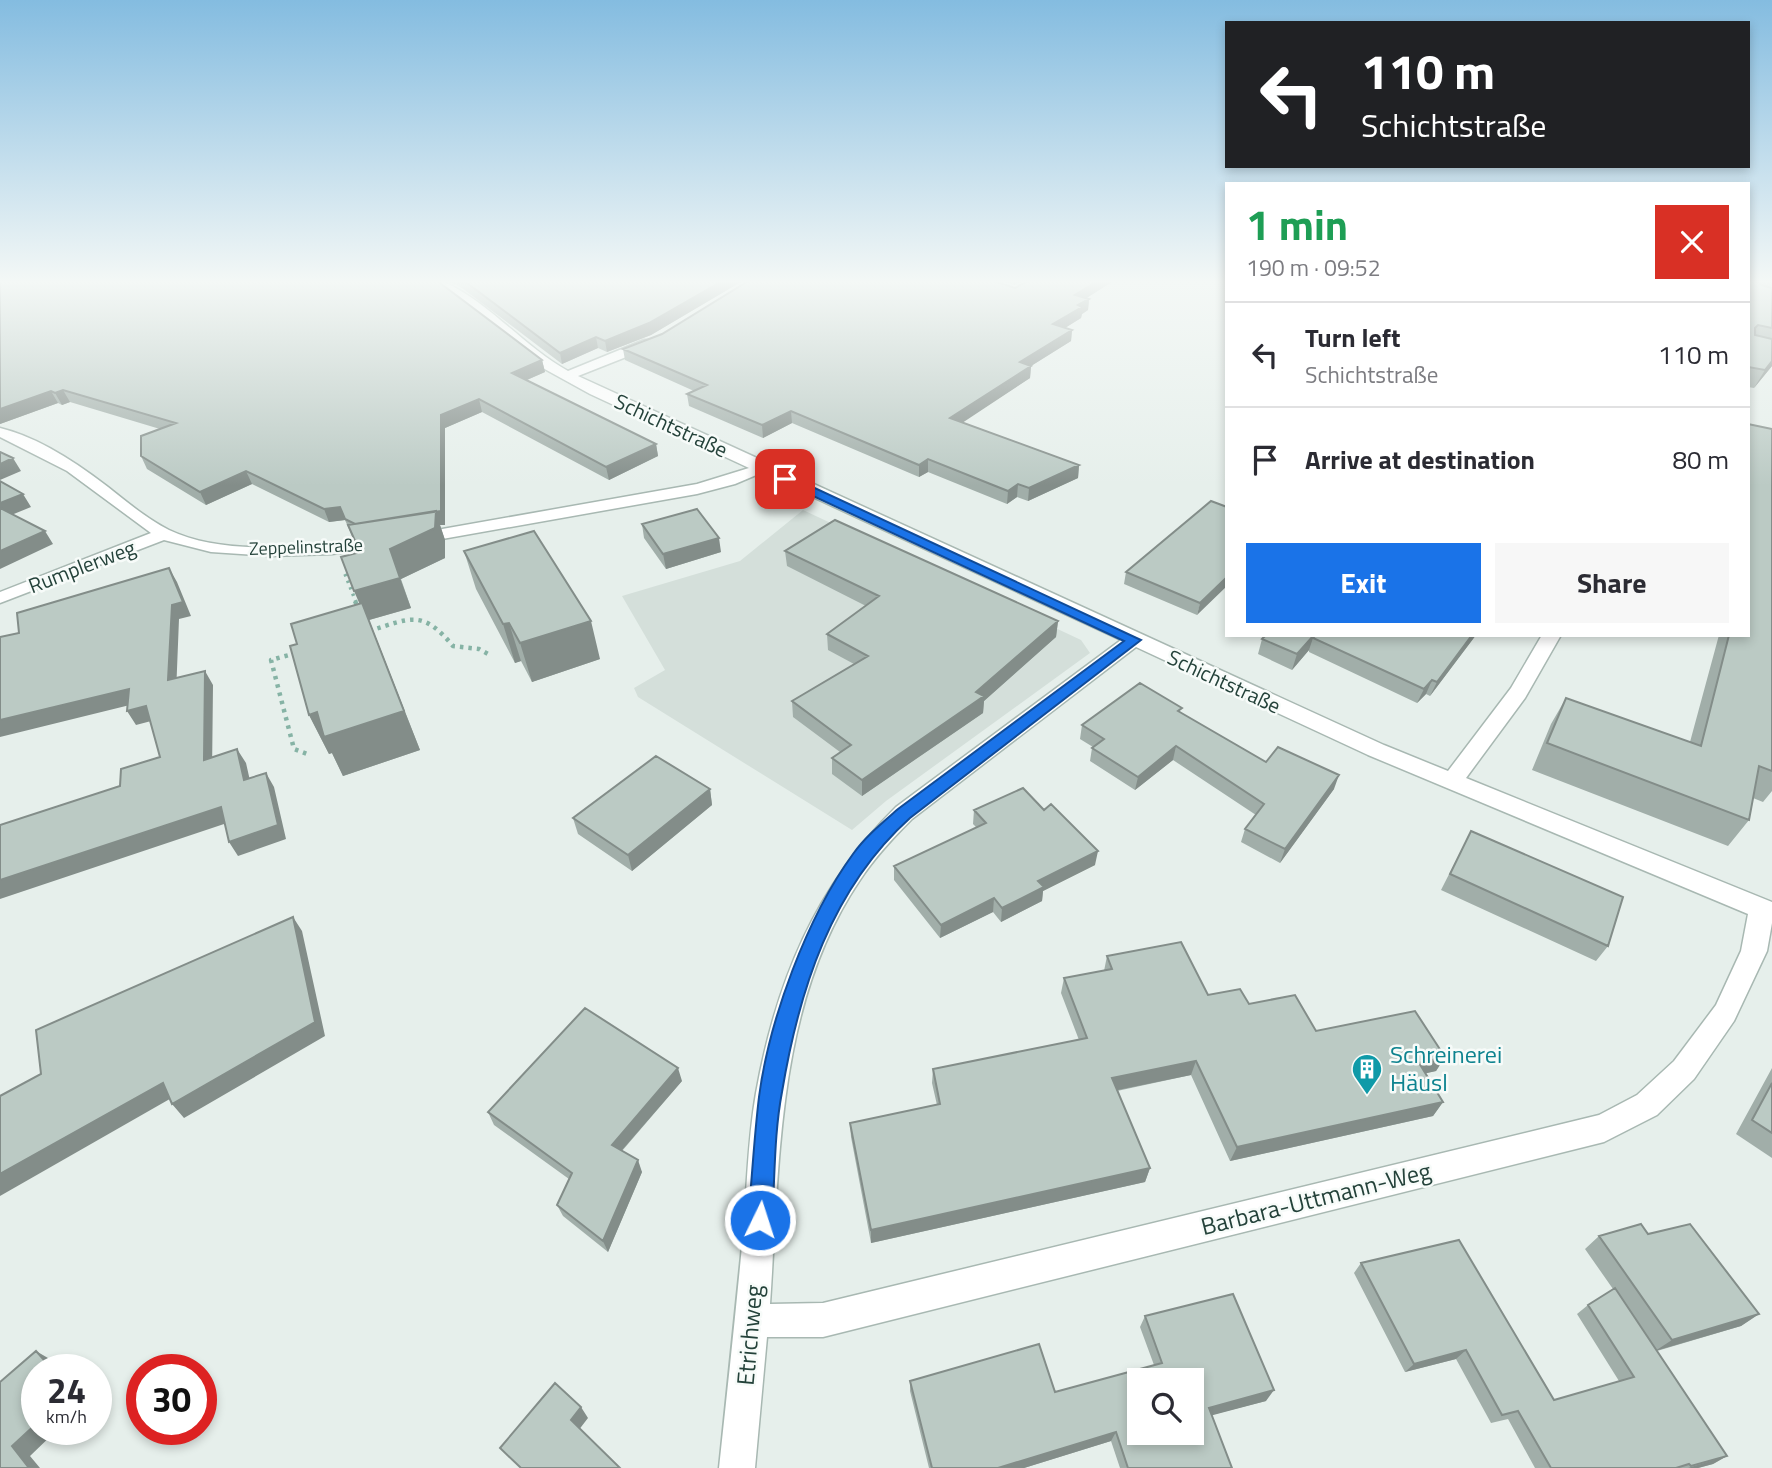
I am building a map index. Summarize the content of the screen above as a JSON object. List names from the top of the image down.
{
  "streets": {
    "street": [
      "Schichtstraße",
      "Zeppelinstraße",
      "Rumplerweg",
      "Barbara-Uttmann-Weg",
      "Etrichweg"
    ]
  },
  "crossings": [
    ["Schichtstraße", "Zeppelinstraße"],
    ["Schichtstraße", "Barbara-Uttmann-Weg"],
    ["Schichtstraße", "Etrichweg"],
    ["Zeppelinstraße", "Rumplerweg"],
    ["Barbara-Uttmann-Weg", "Etrichweg"]
  ],
  "places": {
    "building": ["Schreinerei Häusl"]
  },
  "page": {
    "turn": ["110 m", "Schichtstraße"],
    "heading": ["1 min", "190 m · 09:52"],
    "list": [
      {
        "name": "Turn left",
        "note": "Schichtstraße",
        "value": "110 m"
      },
      {
        "name": "Arrive at destination",
        "value": "80 m"
      }
    ],
    "buttons": ["Exit", "Share"],
    "speed": "24 km/h",
    "limit": "30"
  }
}
